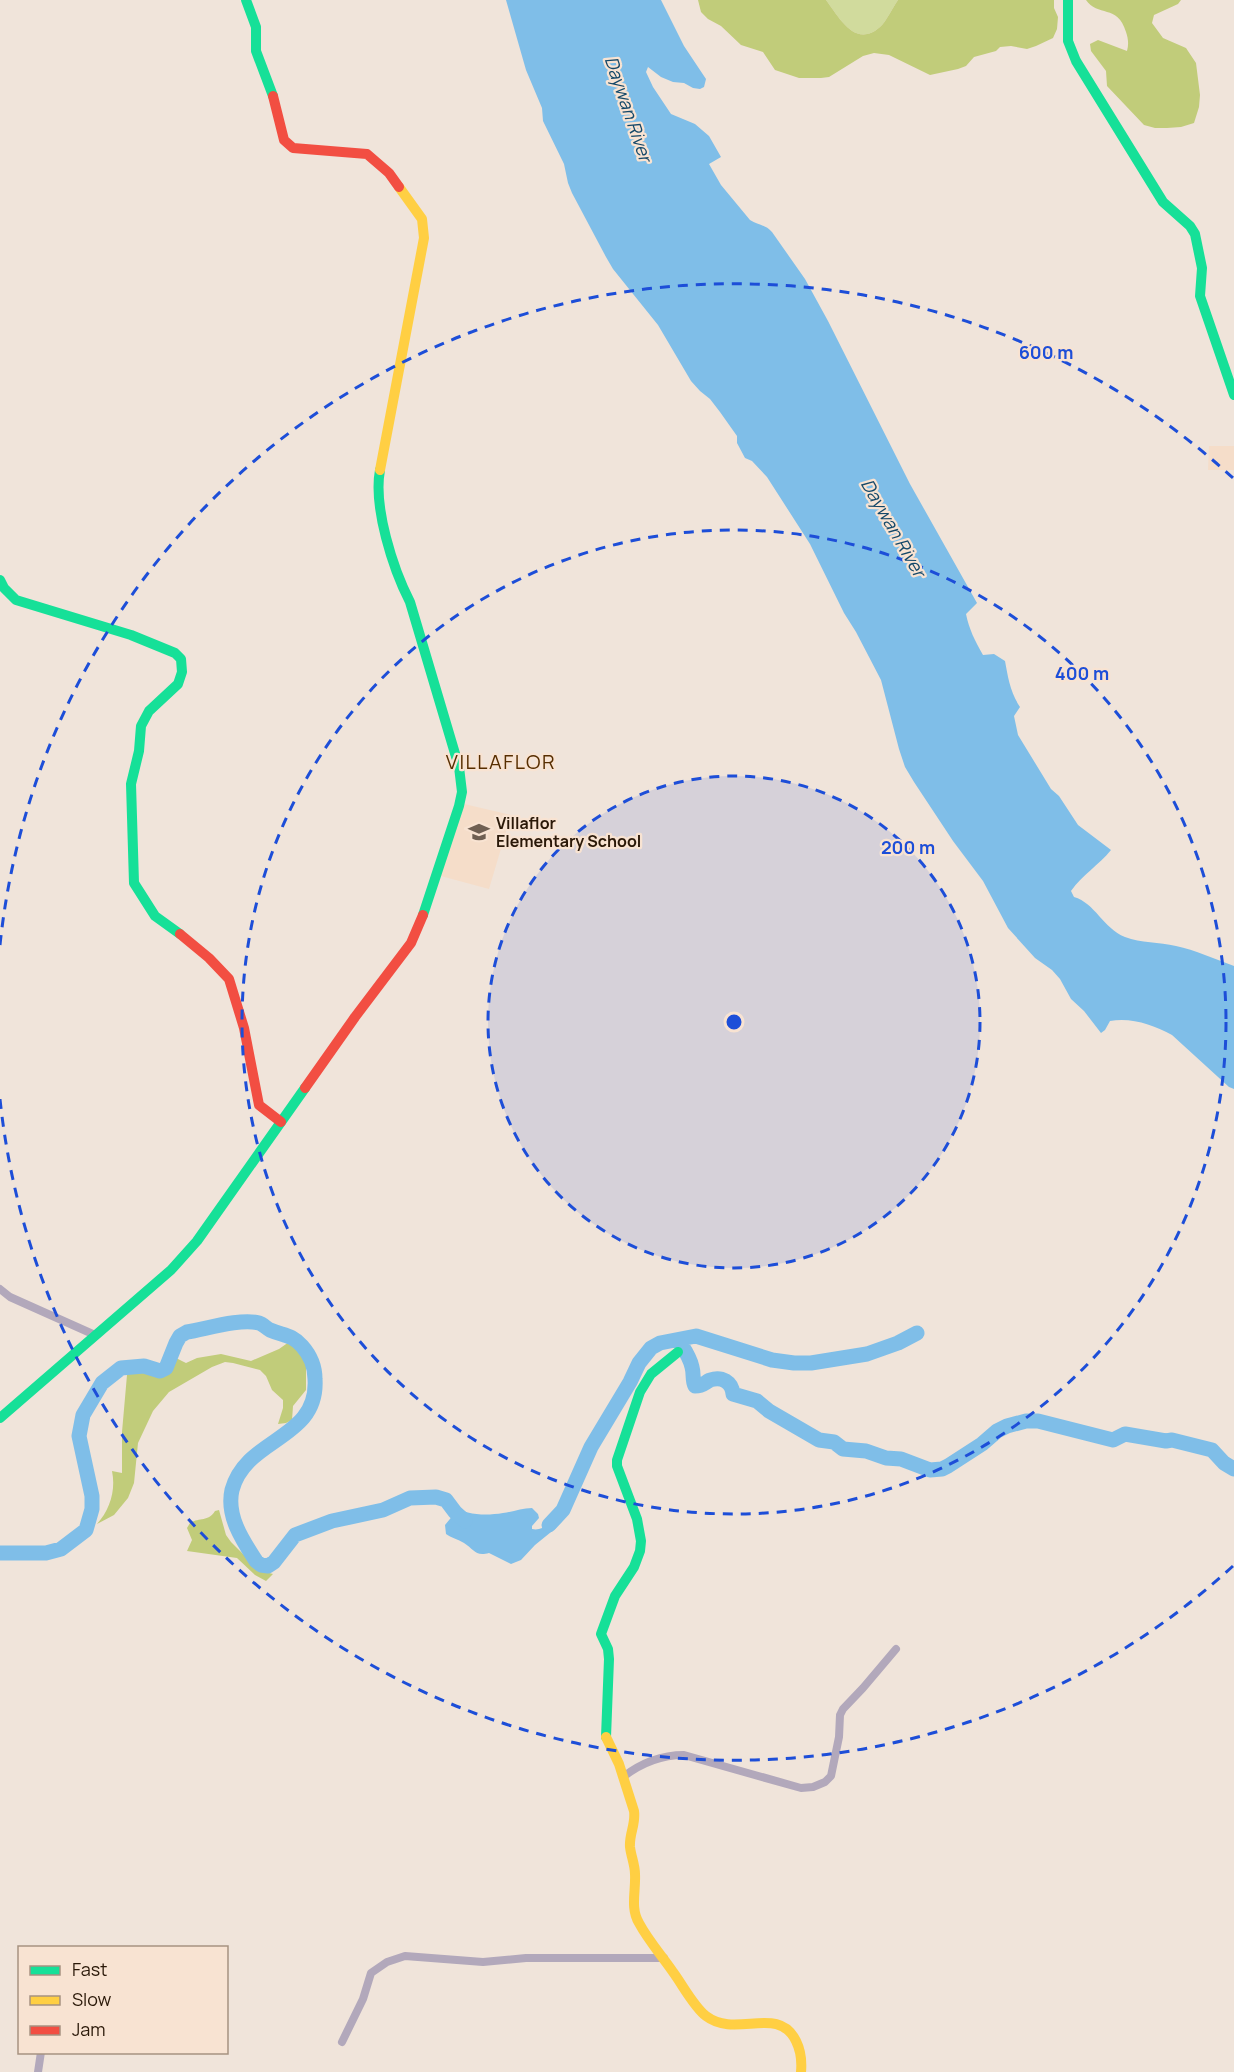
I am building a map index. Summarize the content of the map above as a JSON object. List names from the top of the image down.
{
  "districts": ["VILLAFLOR"],
  "water": ["Daywan River"],
  "places": {
    "school or university": ["Villaflor Elementary School"]
  },
  "legend": ["Fast", "Slow", "Jam"],
  "rings": ["600 m", "400 m", "200 m"]
}
